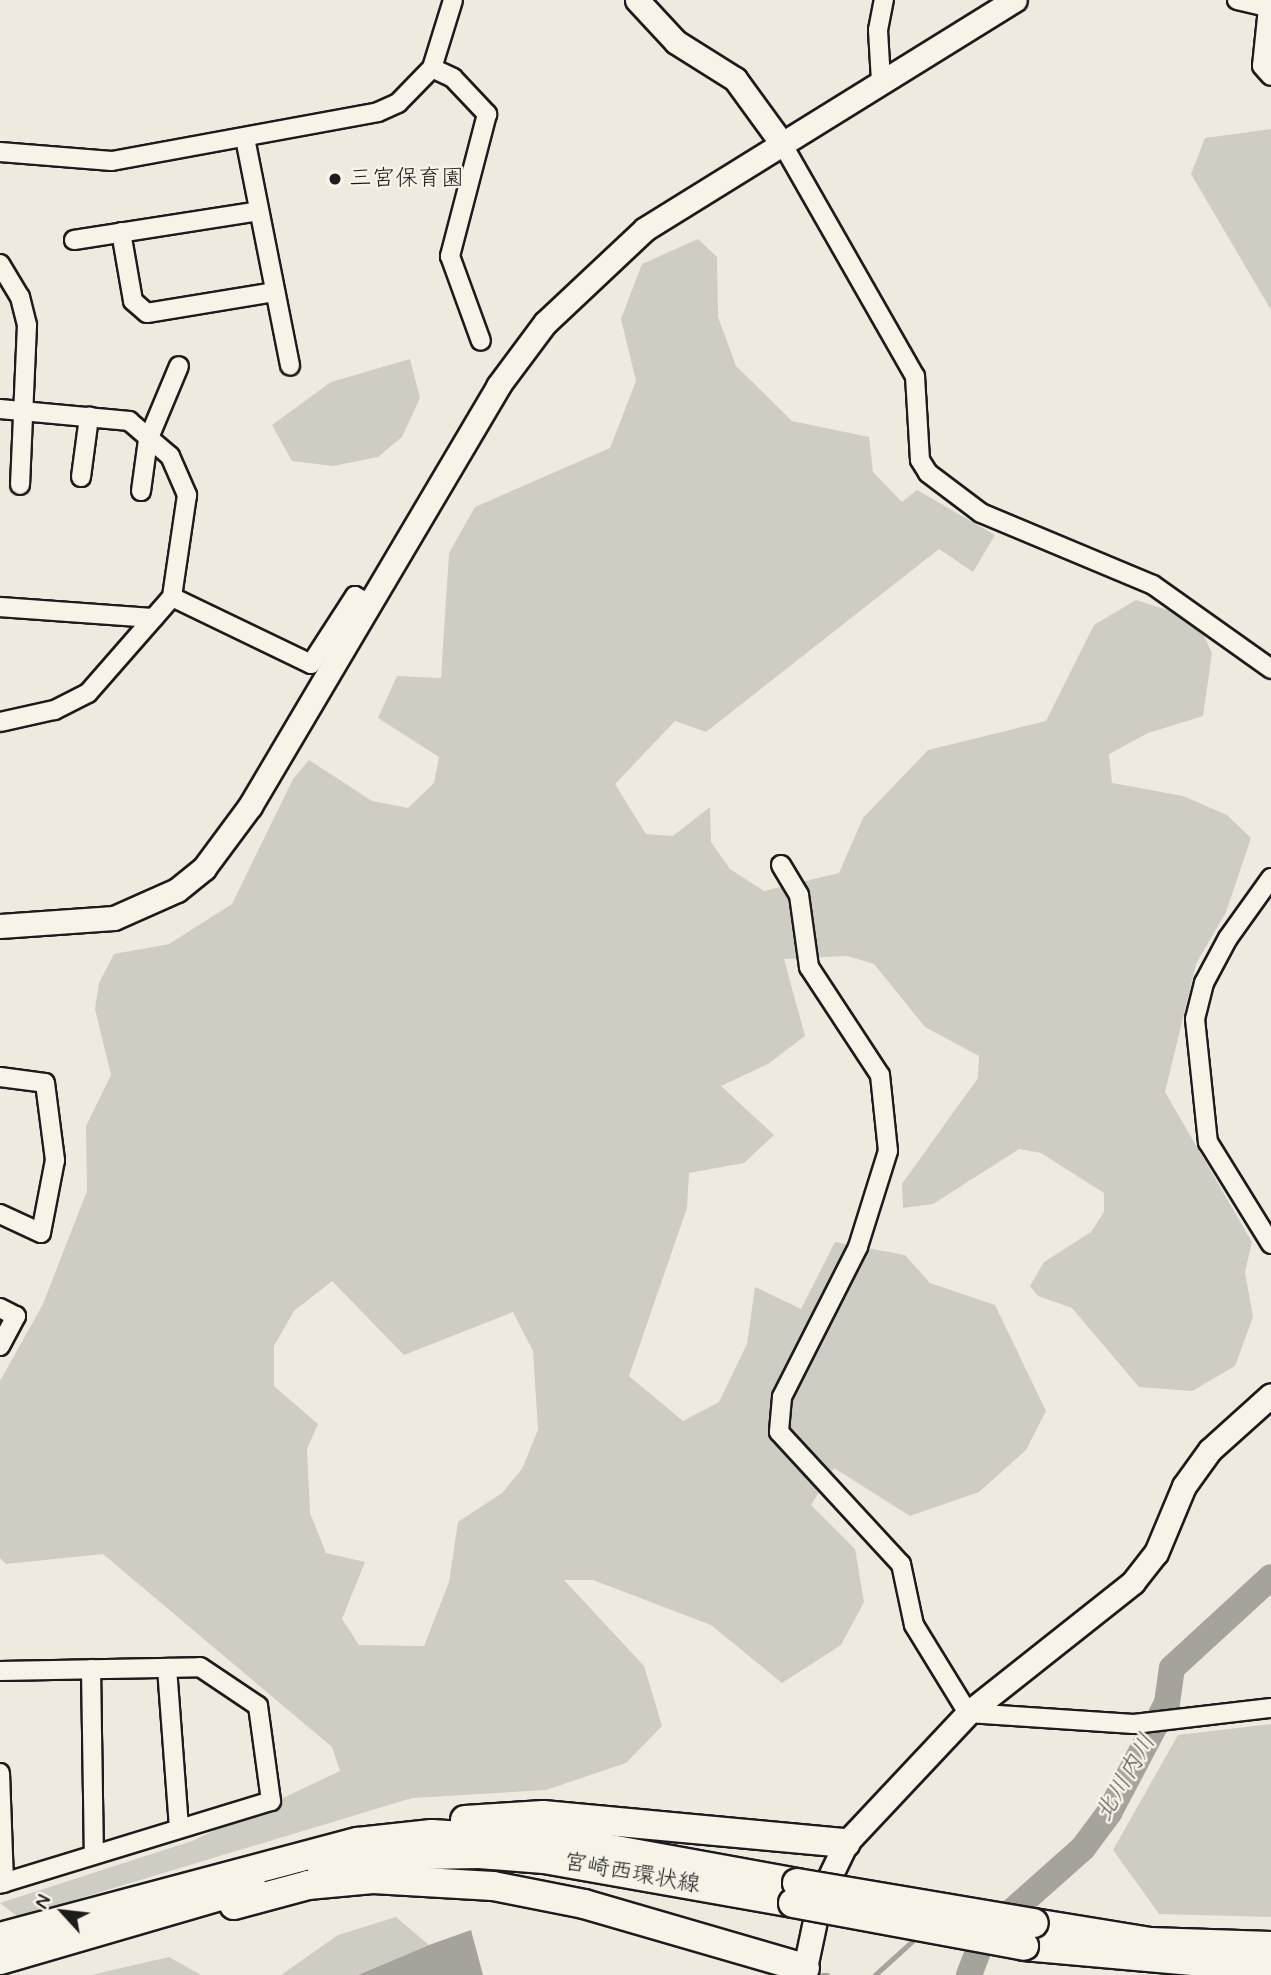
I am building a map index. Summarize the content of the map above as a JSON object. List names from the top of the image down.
{
  "streets": {
    "main road": ["宮崎西環状線"]
  },
  "water": ["北川内川"],
  "places": ["三宮保育園"],
  "north": "top left"
}
